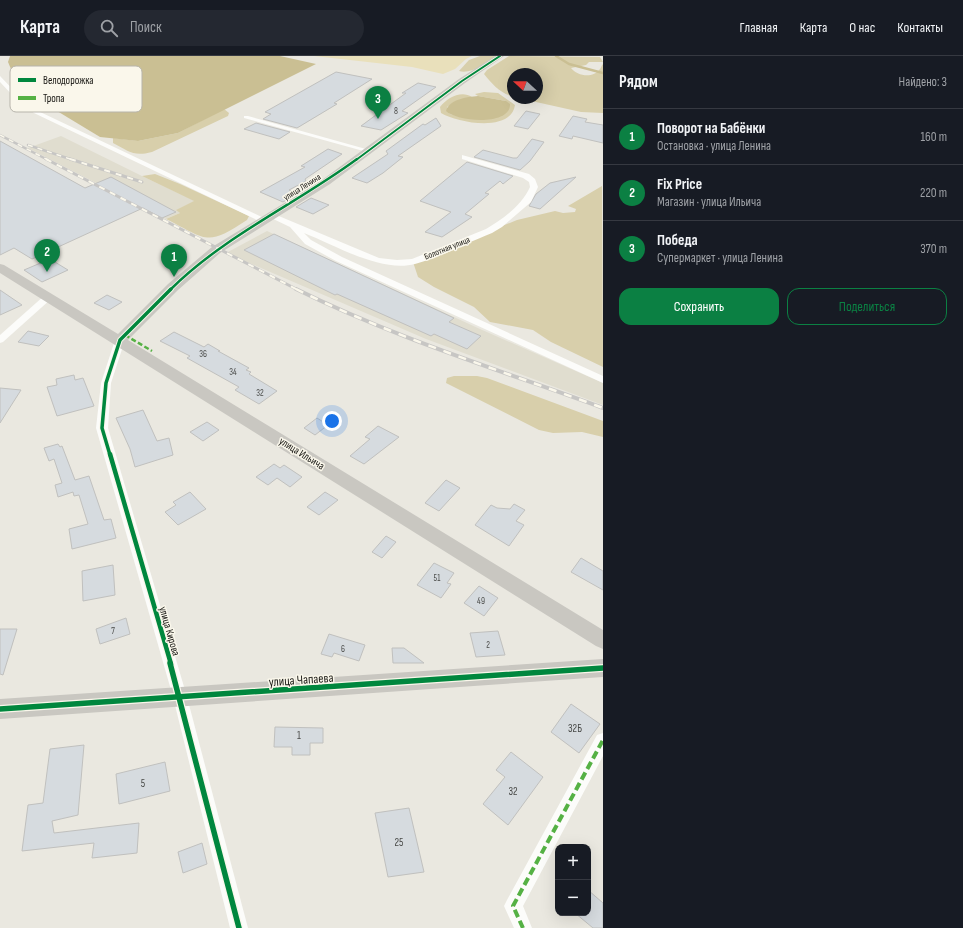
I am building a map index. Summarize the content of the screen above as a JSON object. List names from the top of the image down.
{
  "streets": {
    "street": [
      "улица Ленина",
      "Болотная улица",
      "улица Ильича",
      "улица Кирова",
      "улица Чапаева"
    ]
  },
  "crossings": [
    ["улица Ленина", "Болотная улица"],
    ["улица Ленина", "улица Ильича"],
    ["улица Ленина", "улица Кирова"],
    ["улица Ильича", "улица Кирова"],
    ["улица Кирова", "улица Чапаева"]
  ],
  "house_numbers": [
    "8",
    "36",
    "34",
    "32",
    "51",
    "49",
    "7",
    "2",
    "6",
    "32Б",
    "1",
    "5",
    "32",
    "25"
  ],
  "legend": ["Велодорожка", "Тропа"],
  "north": "left",
  "page": {
    "header": "Карта",
    "search": "Поиск",
    "nav": [
      "Главная",
      "Карта",
      "О нас",
      "Контакты"
    ],
    "heading": ["Рядом", "Найдено: 3"],
    "pins": ["3", "2", "1"],
    "list": [
      {
        "mark": "1",
        "name": "Поворот на Бабёнки",
        "note": "Остановка · улица Ленина",
        "value": "160 m"
      },
      {
        "mark": "2",
        "name": "Fix Price",
        "note": "Магазин · улица Ильича",
        "value": "220 m"
      },
      {
        "mark": "3",
        "name": "Победа",
        "note": "Супермаркет · улица Ленина",
        "value": "370 m"
      }
    ],
    "buttons": ["Сохранить", "Поделиться"],
    "map_buttons": ["+", "−"]
  }
}
